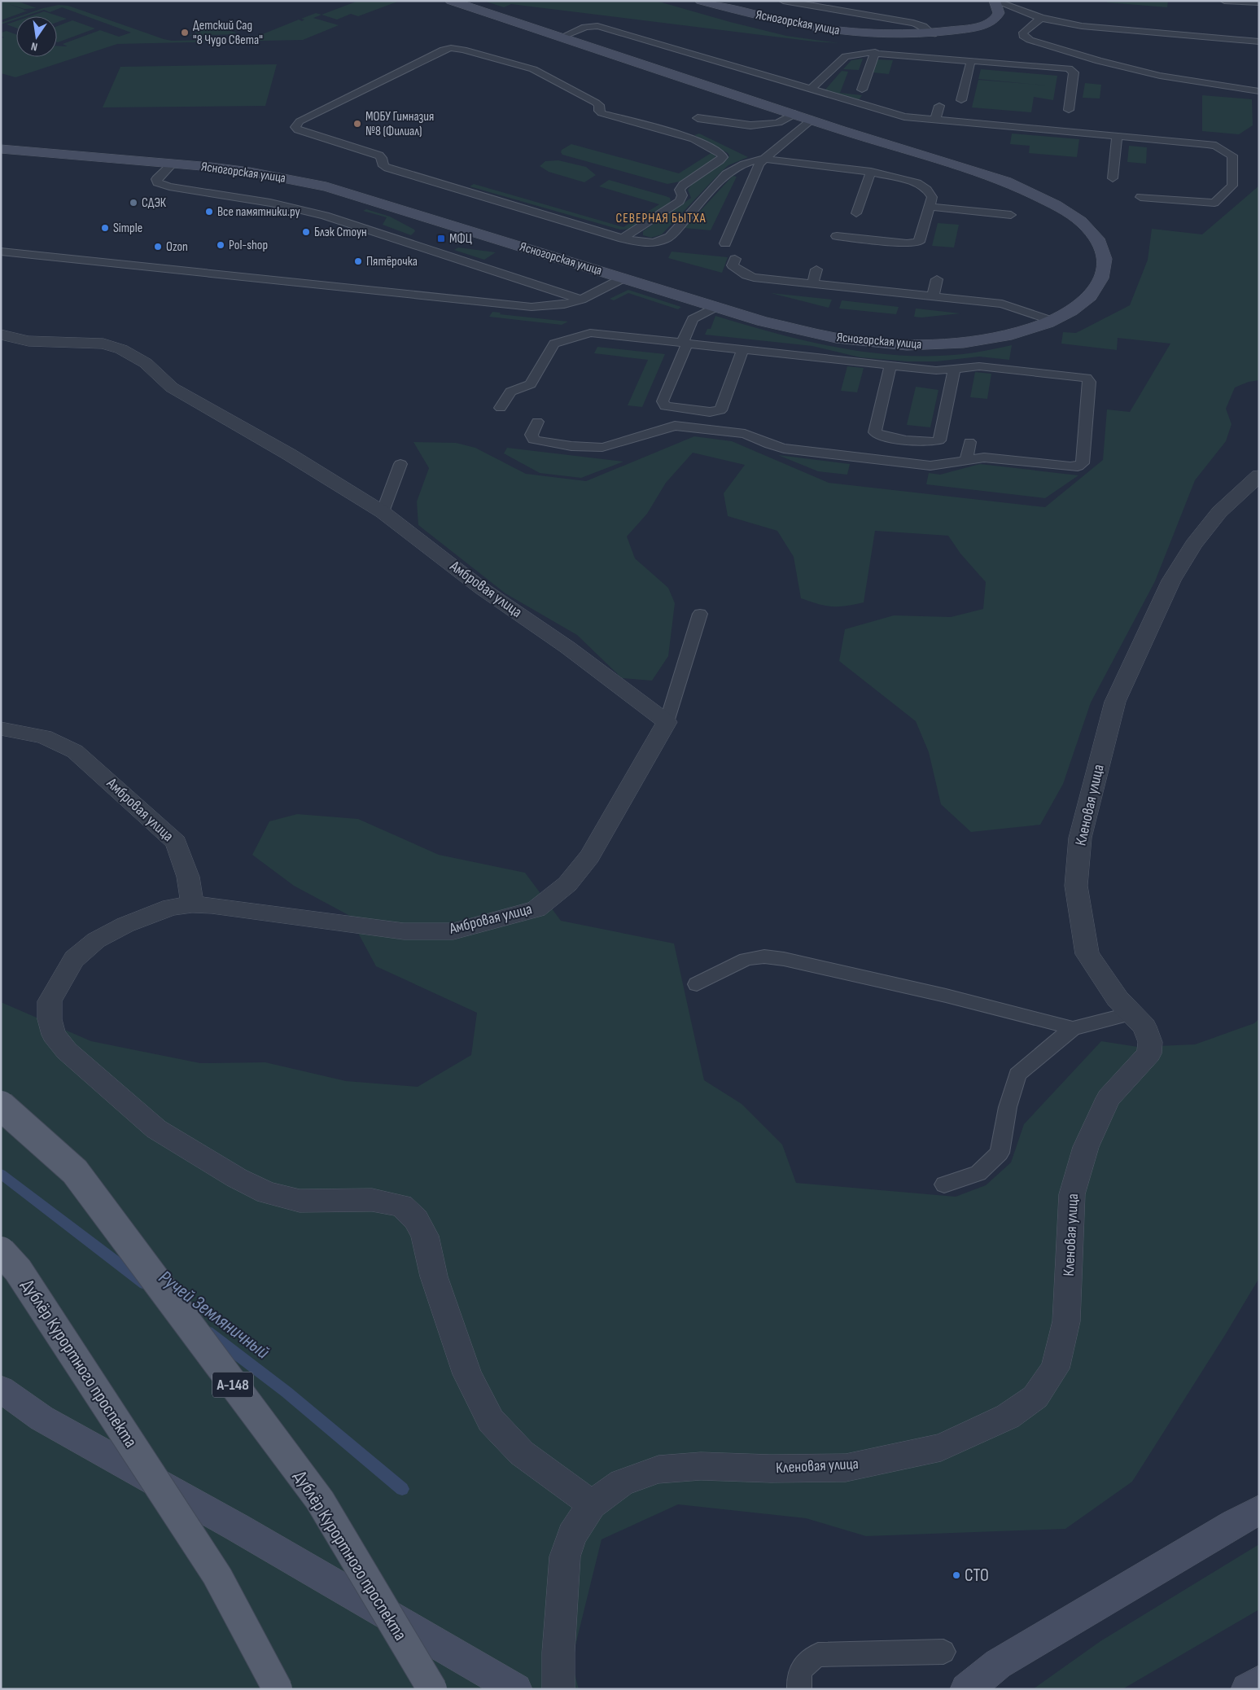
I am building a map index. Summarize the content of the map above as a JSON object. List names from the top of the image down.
{
  "streets": {
    "main road": ["Дублёр Курортного проспекта", "А-148"],
    "street": ["Ясногорская улица", "Амбровая улица", "Кленовая улица"]
  },
  "districts": ["СЕВЕРНАЯ БЫТХА"],
  "water": ["Ручей Земляничный"],
  "places": {
    "other": [
      "Детский Сад \"8 Чудо Света\"",
      "МОБУ Гимназия №8 (Филиал)",
      "СДЭК",
      "Все памятники.ру",
      "Simple",
      "Блэк Стоун",
      "Pol-shop",
      "Ozon",
      "Пятёрочка",
      "СТО"
    ],
    "transit": ["МФЦ"]
  },
  "north": "bottom"
}
